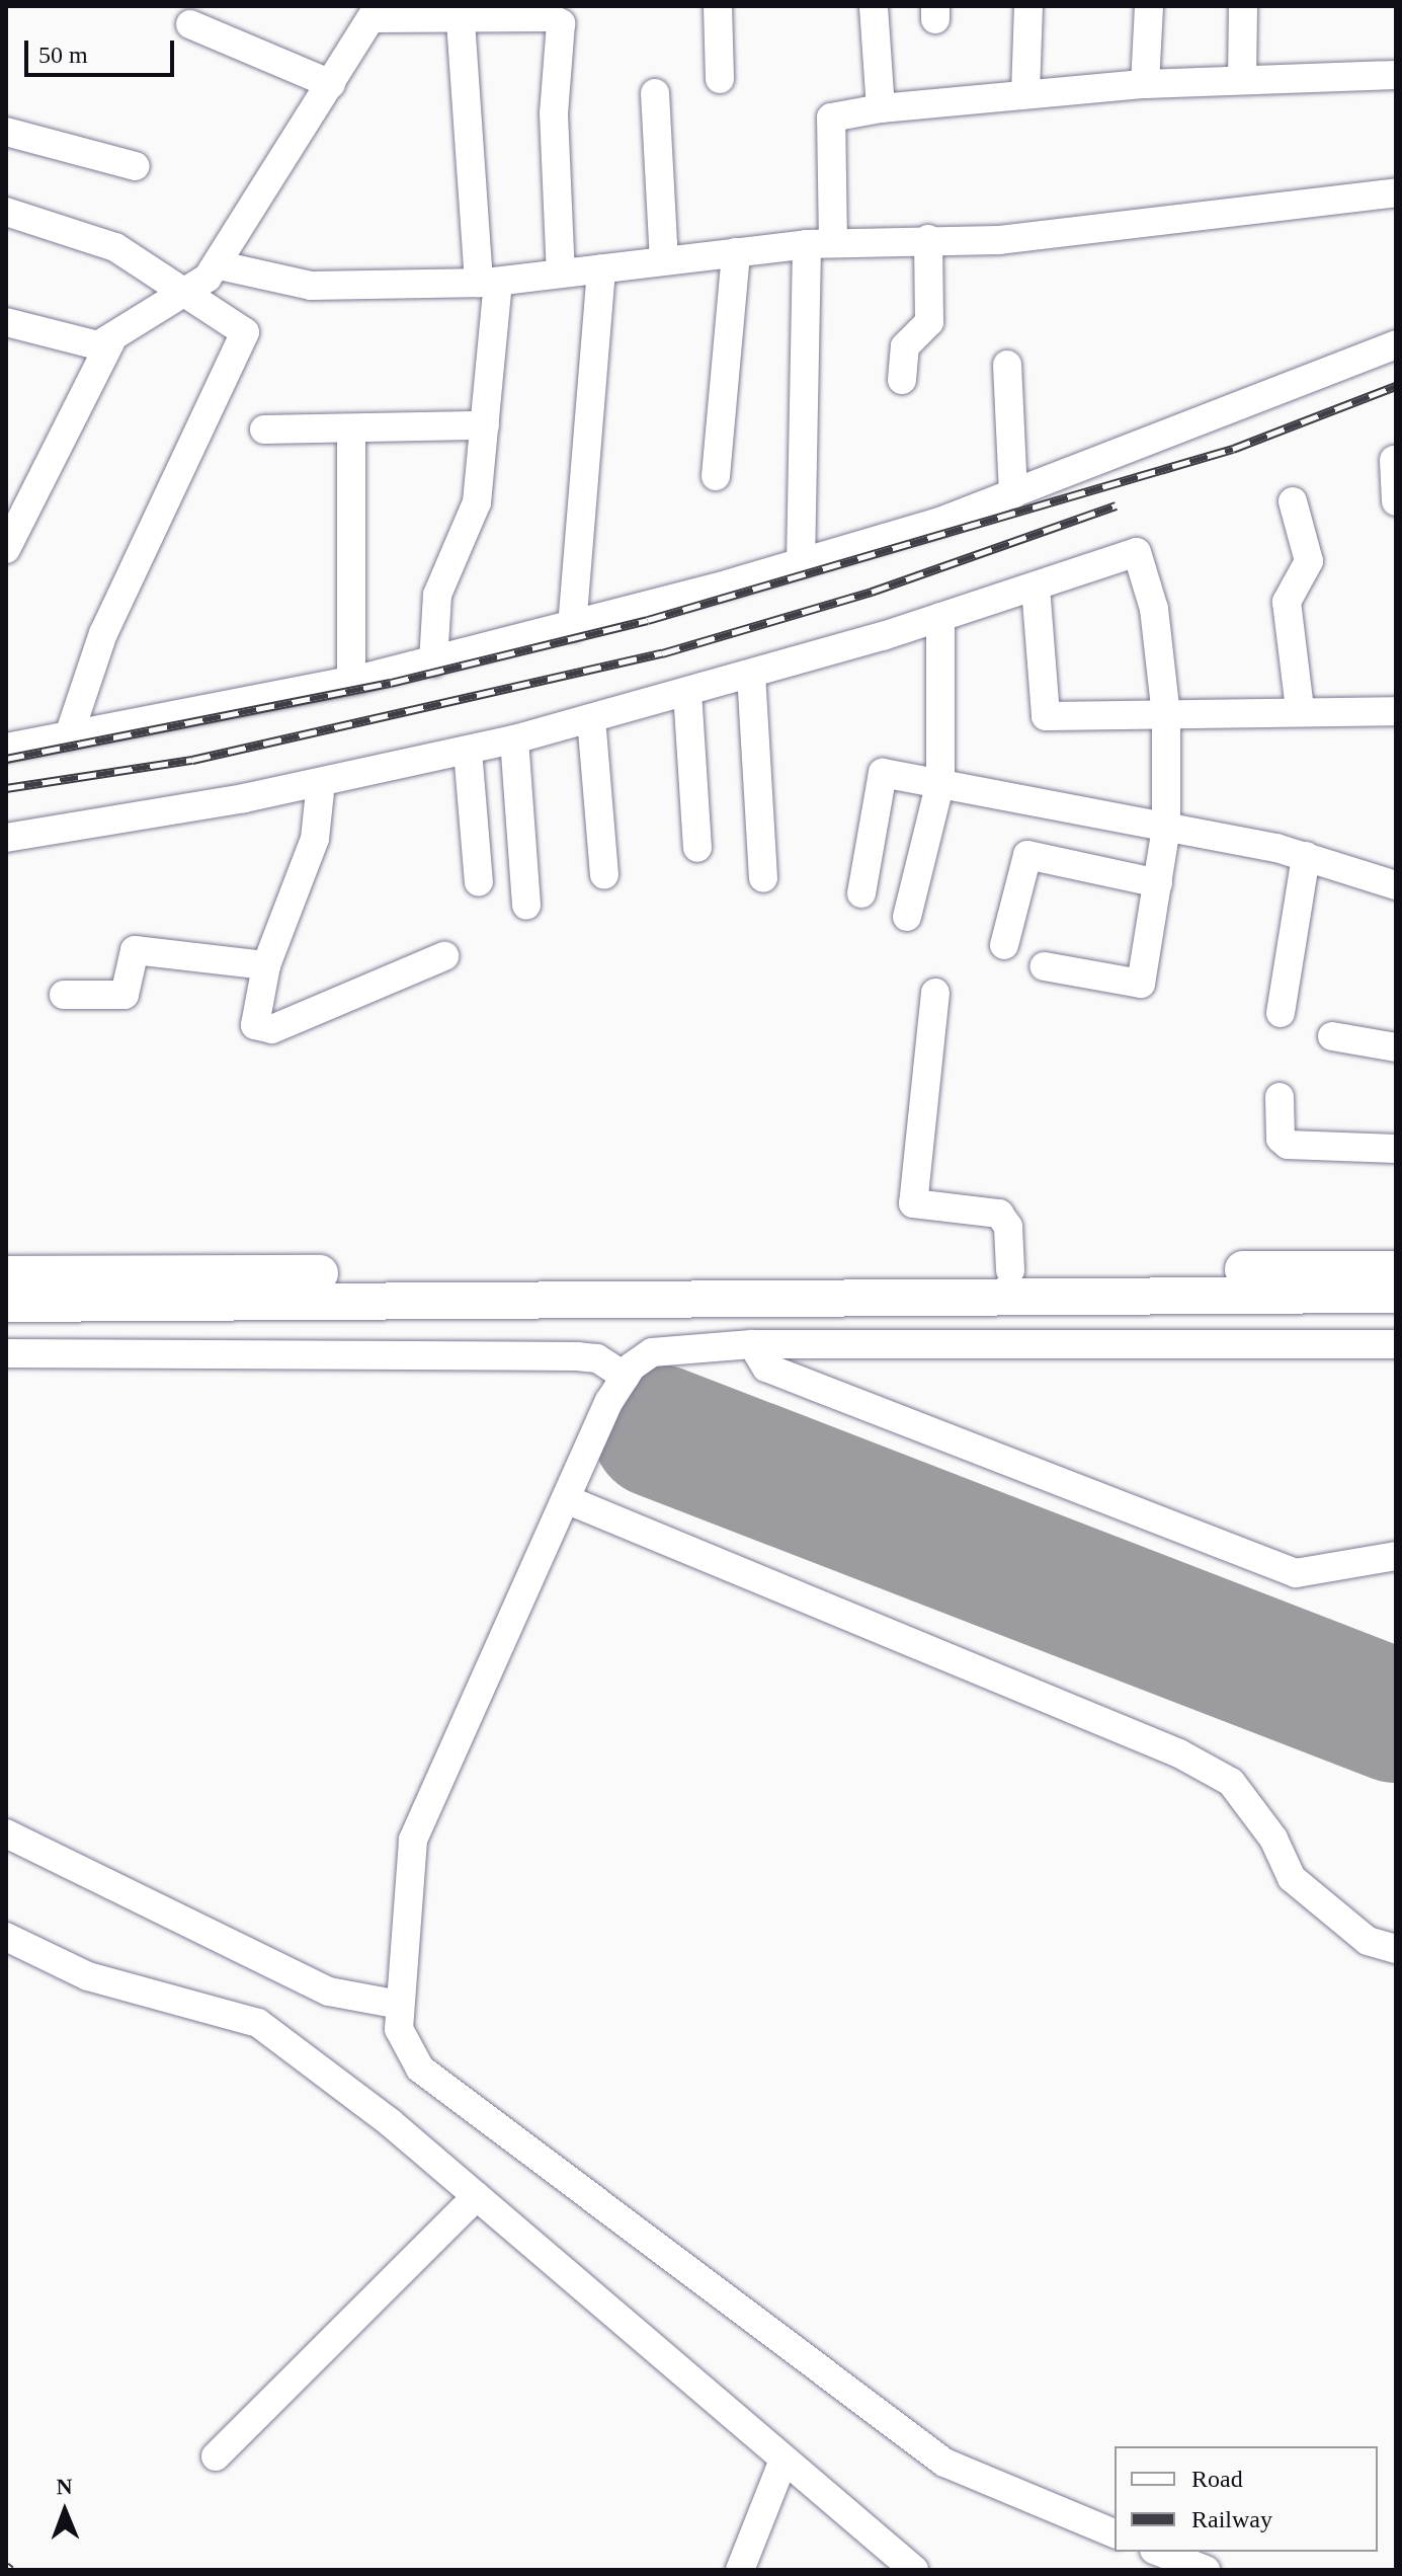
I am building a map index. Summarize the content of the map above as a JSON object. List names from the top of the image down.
{
  "legend": ["Road", "Railway"],
  "scale_bar": "50 m",
  "north": "top"
}
